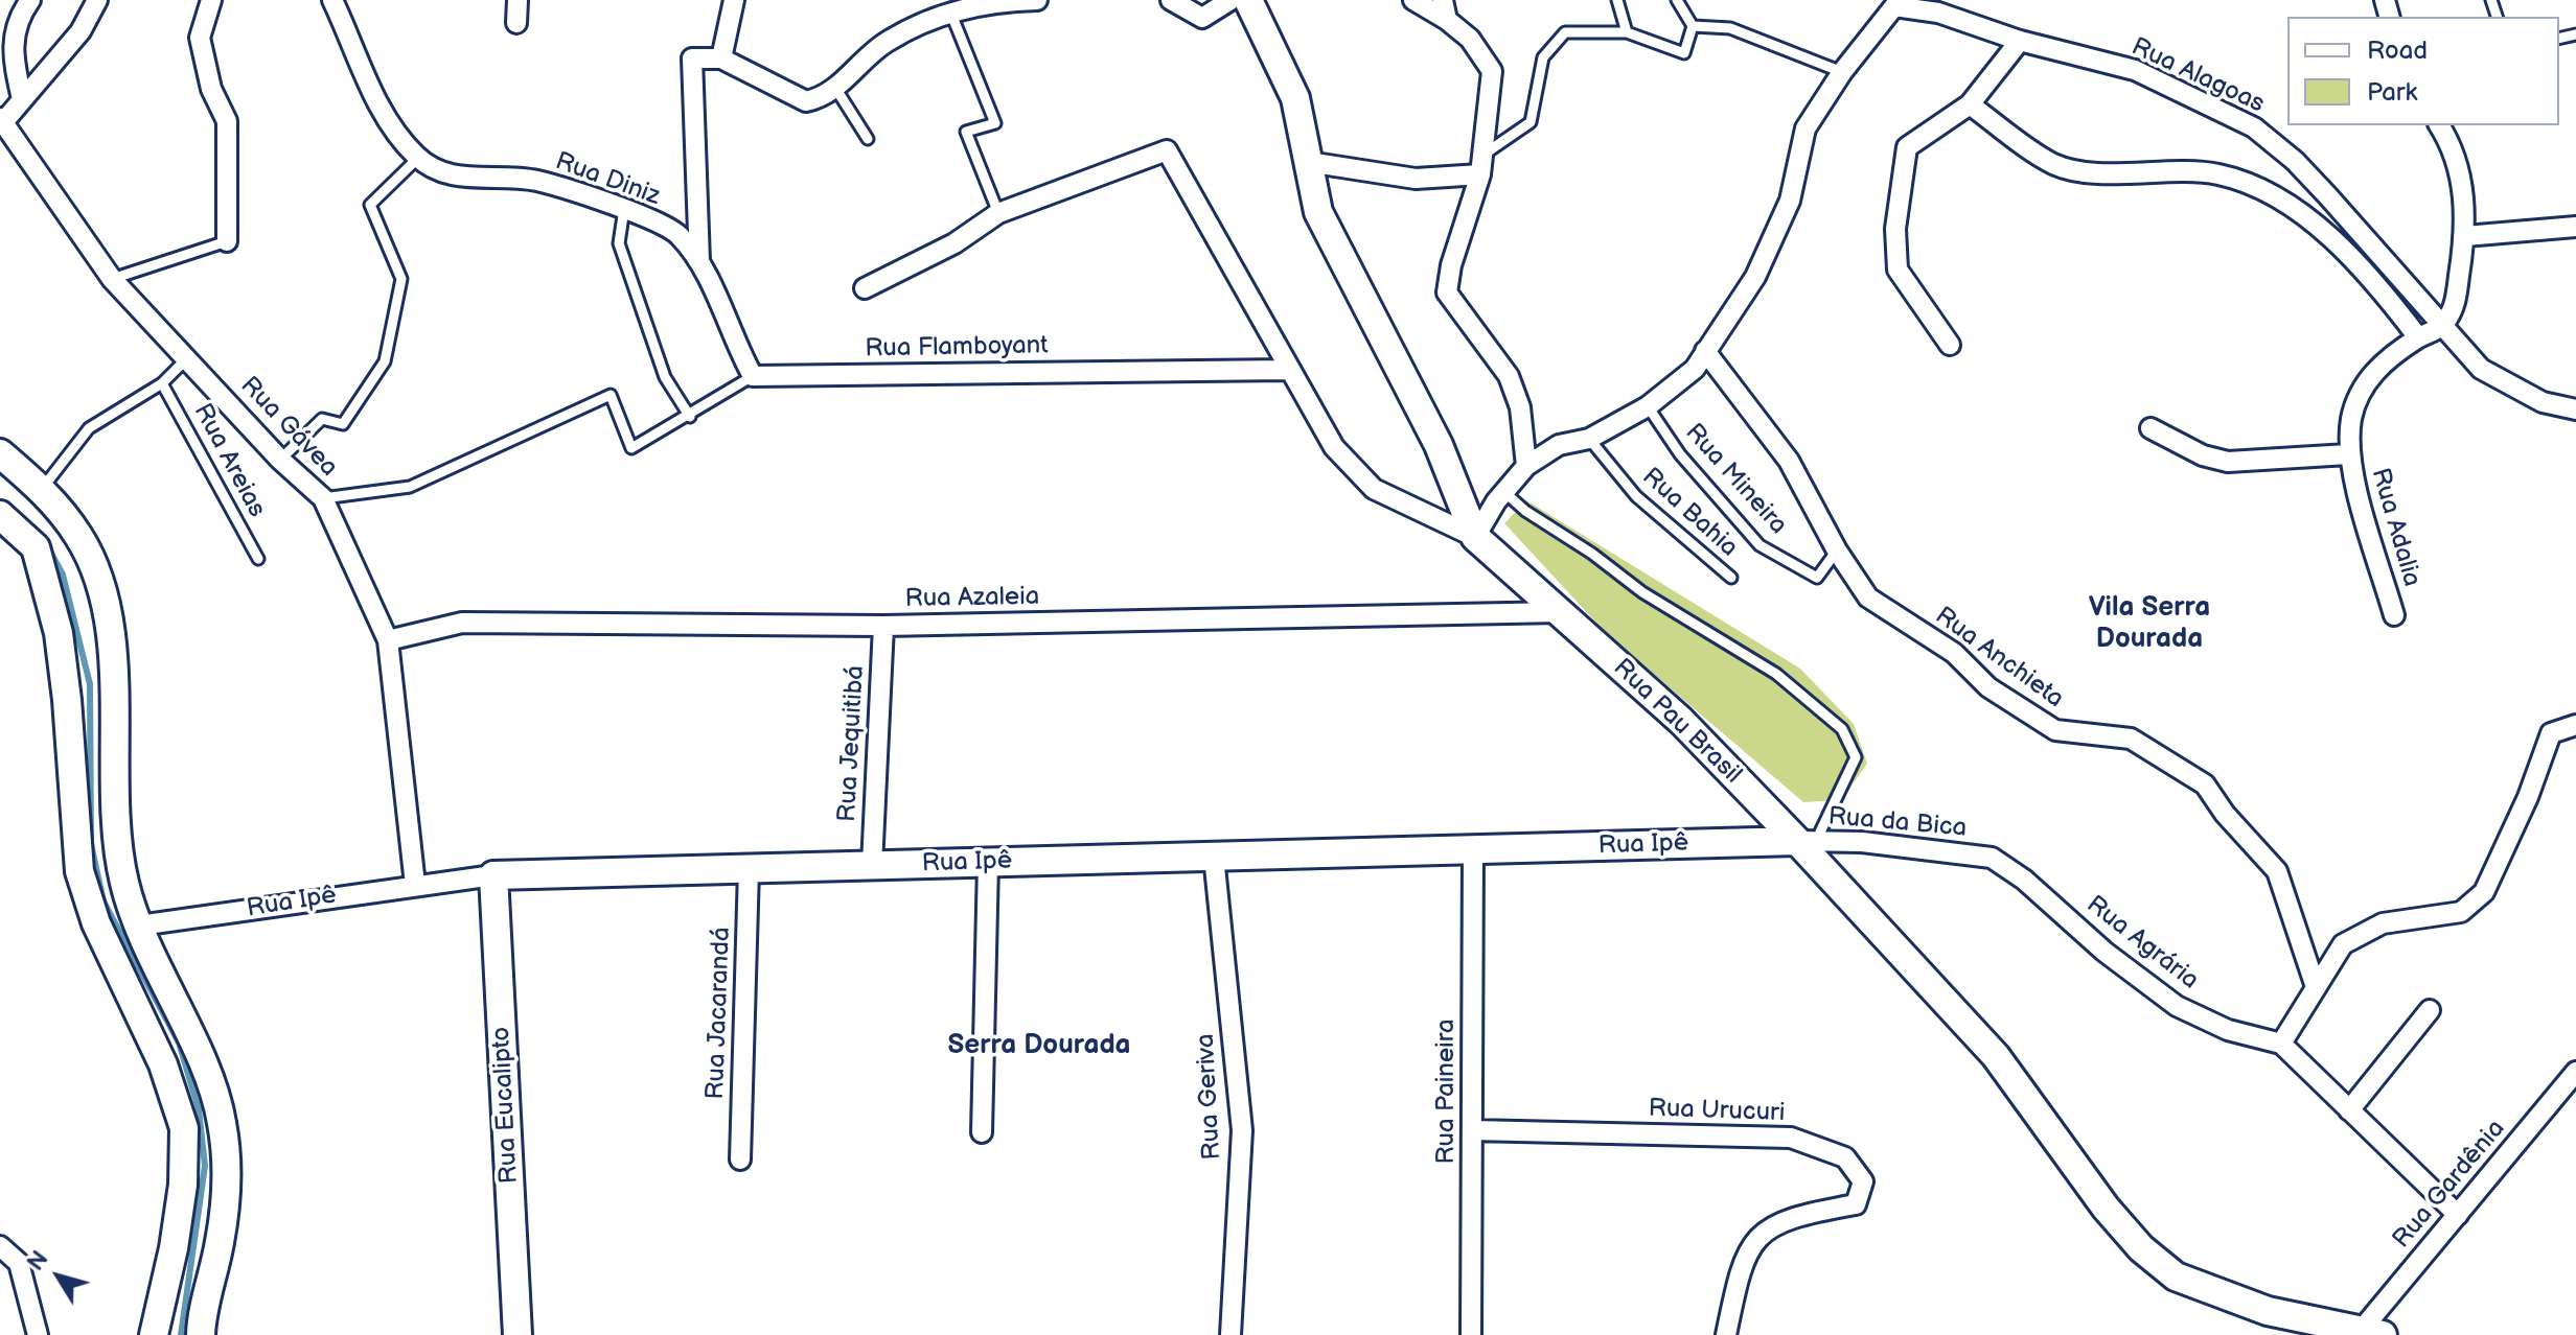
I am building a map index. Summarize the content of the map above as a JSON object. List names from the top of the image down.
{
  "streets": {
    "street": [
      "Rua Alagoas",
      "Rua Diniz",
      "Rua Flamboyant",
      "Rua Gávea",
      "Rua Adalia",
      "Rua Azaleia",
      "Rua Anchieta",
      "Rua Pau Brasil",
      "Rua Jequitibá",
      "Rua da Bica",
      "Rua Ipê",
      "Rua Agrária",
      "Rua Jacarandá",
      "Rua Paineira",
      "Rua Geriva",
      "Rua Eucalipto",
      "Rua Urucuri",
      "Rua Gardênia"
    ],
    "lane": ["Rua Areias", "Rua Mineira", "Rua Bahia"]
  },
  "crossings": [
    ["Rua Alagoas", "Rua Adalia"],
    ["Rua Flamboyant", "Rua Pau Brasil"],
    ["Rua Gávea", "Rua Azaleia"],
    ["Rua Gávea", "Rua Ipê"],
    ["Rua Mineira", "Rua Anchieta"],
    ["Rua Azaleia", "Rua Pau Brasil"],
    ["Rua Azaleia", "Rua Jequitibá"],
    ["Rua Pau Brasil", "Rua da Bica"],
    ["Rua Pau Brasil", "Rua Ipê"],
    ["Rua Pau Brasil", "Rua Gardênia"],
    ["Rua Jequitibá", "Rua Ipê"],
    ["Rua da Bica", "Rua Ipê"],
    ["Rua da Bica", "Rua Agrária"],
    ["Rua Ipê", "Rua Jacarandá"],
    ["Rua Ipê", "Rua Paineira"],
    ["Rua Ipê", "Rua Geriva"],
    ["Rua Ipê", "Rua Eucalipto"],
    ["Rua Paineira", "Rua Urucuri"]
  ],
  "districts": ["Vila Serra Dourada", "Serra Dourada"],
  "legend": ["Road", "Park"],
  "north": "top left"
}
